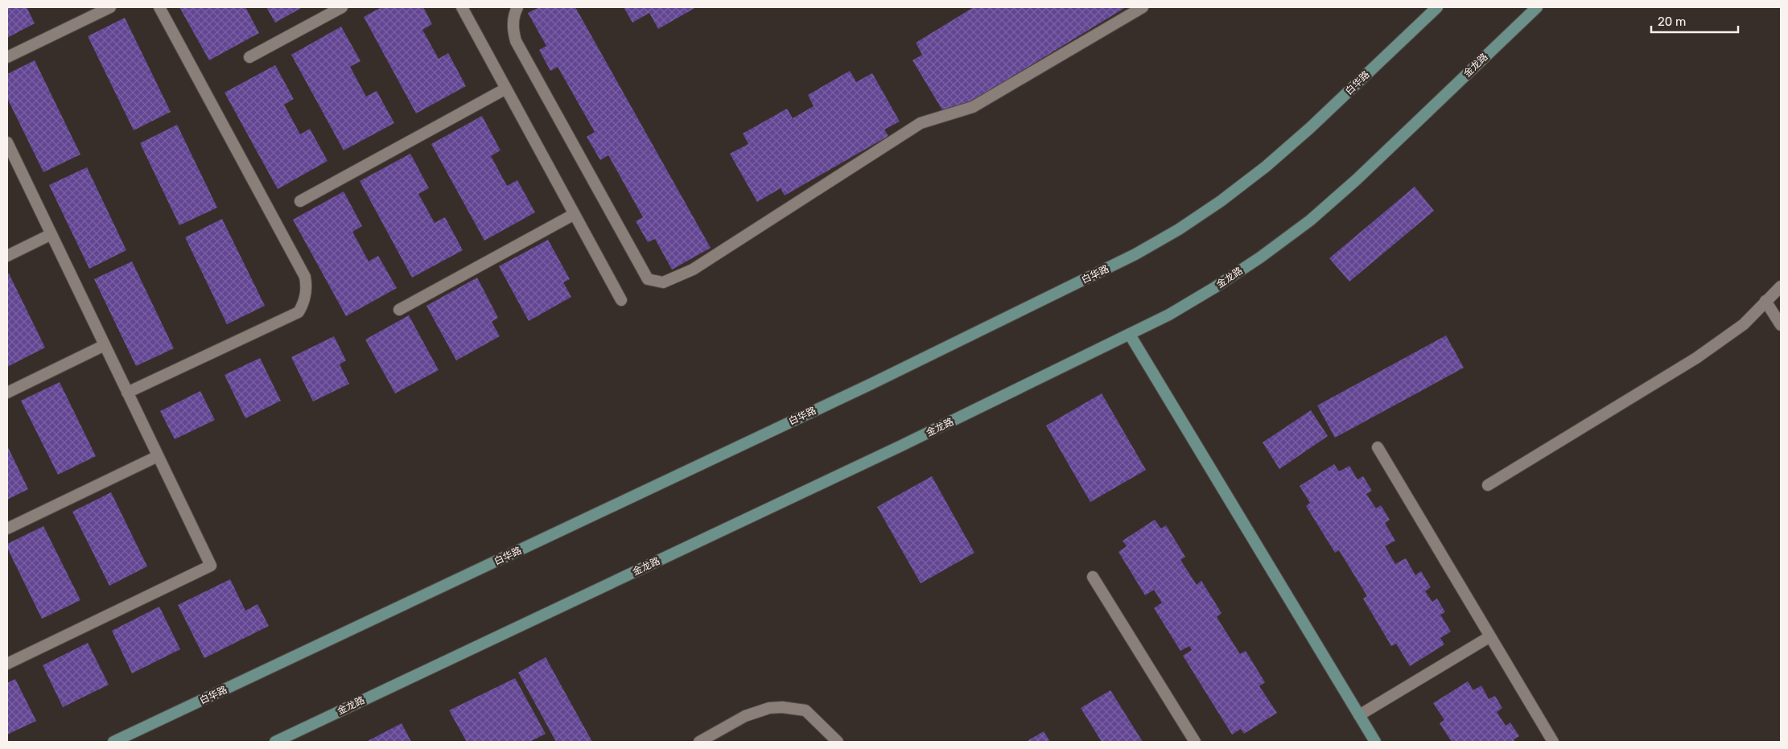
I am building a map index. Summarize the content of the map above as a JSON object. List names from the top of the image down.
{
  "streets": {
    "main road": ["金龙路", "白华路"]
  },
  "scale_bar": "20 m"
}
